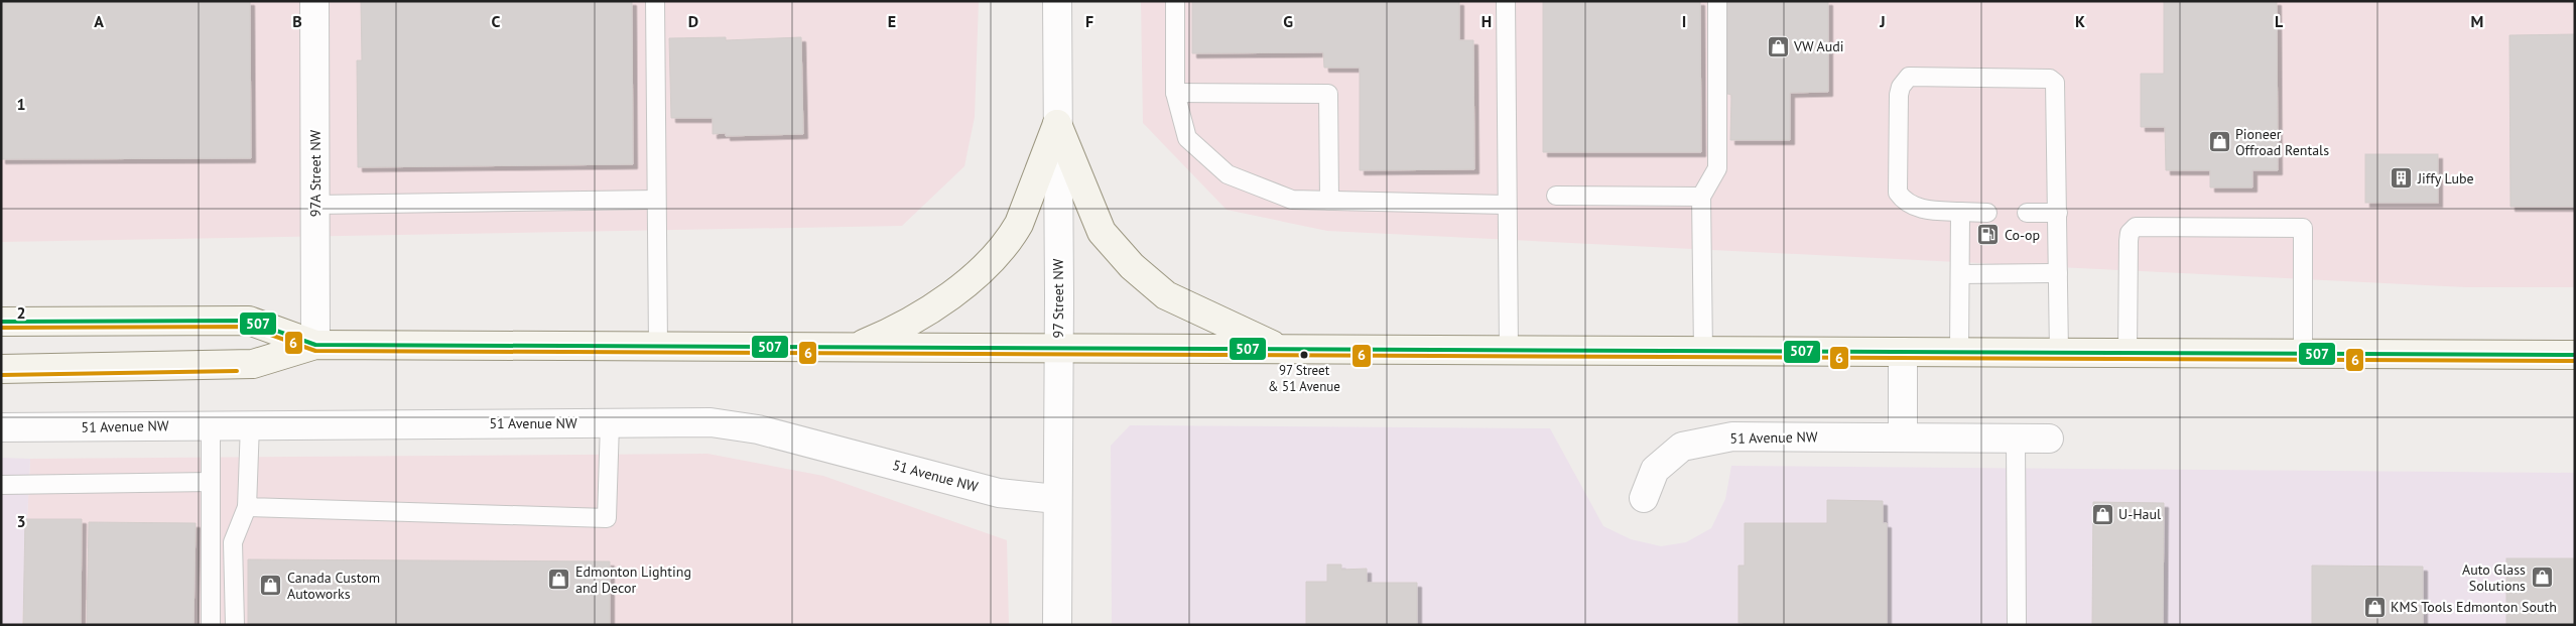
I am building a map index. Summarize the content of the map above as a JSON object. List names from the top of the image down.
{
  "streets": {
    "street": ["97A Street NW", "97 Street NW", "51 Avenue NW"]
  },
  "crossings": [
    ["97 Street NW", "51 Avenue NW"]
  ],
  "places": {
    "shop": [
      "VW Audi",
      "Pioneer Offroad Rentals",
      "U-Haul",
      "Auto Glass Solutions",
      "Edmonton Lighting and Decor",
      "Canada Custom Autoworks",
      "KMS Tools Edmonton South"
    ],
    "building": ["Jiffy Lube"],
    "fuel station": ["Co-op"],
    "other": ["97 Street & 51 Avenue"]
  },
  "lines": ["transit line 507", "transit line 6"],
  "grid": {
    "columns": [
      "A",
      "B",
      "C",
      "D",
      "E",
      "F",
      "G",
      "H",
      "I",
      "J",
      "K",
      "L",
      "M"
    ],
    "rows": ["1", "2", "3"]
  }
}
